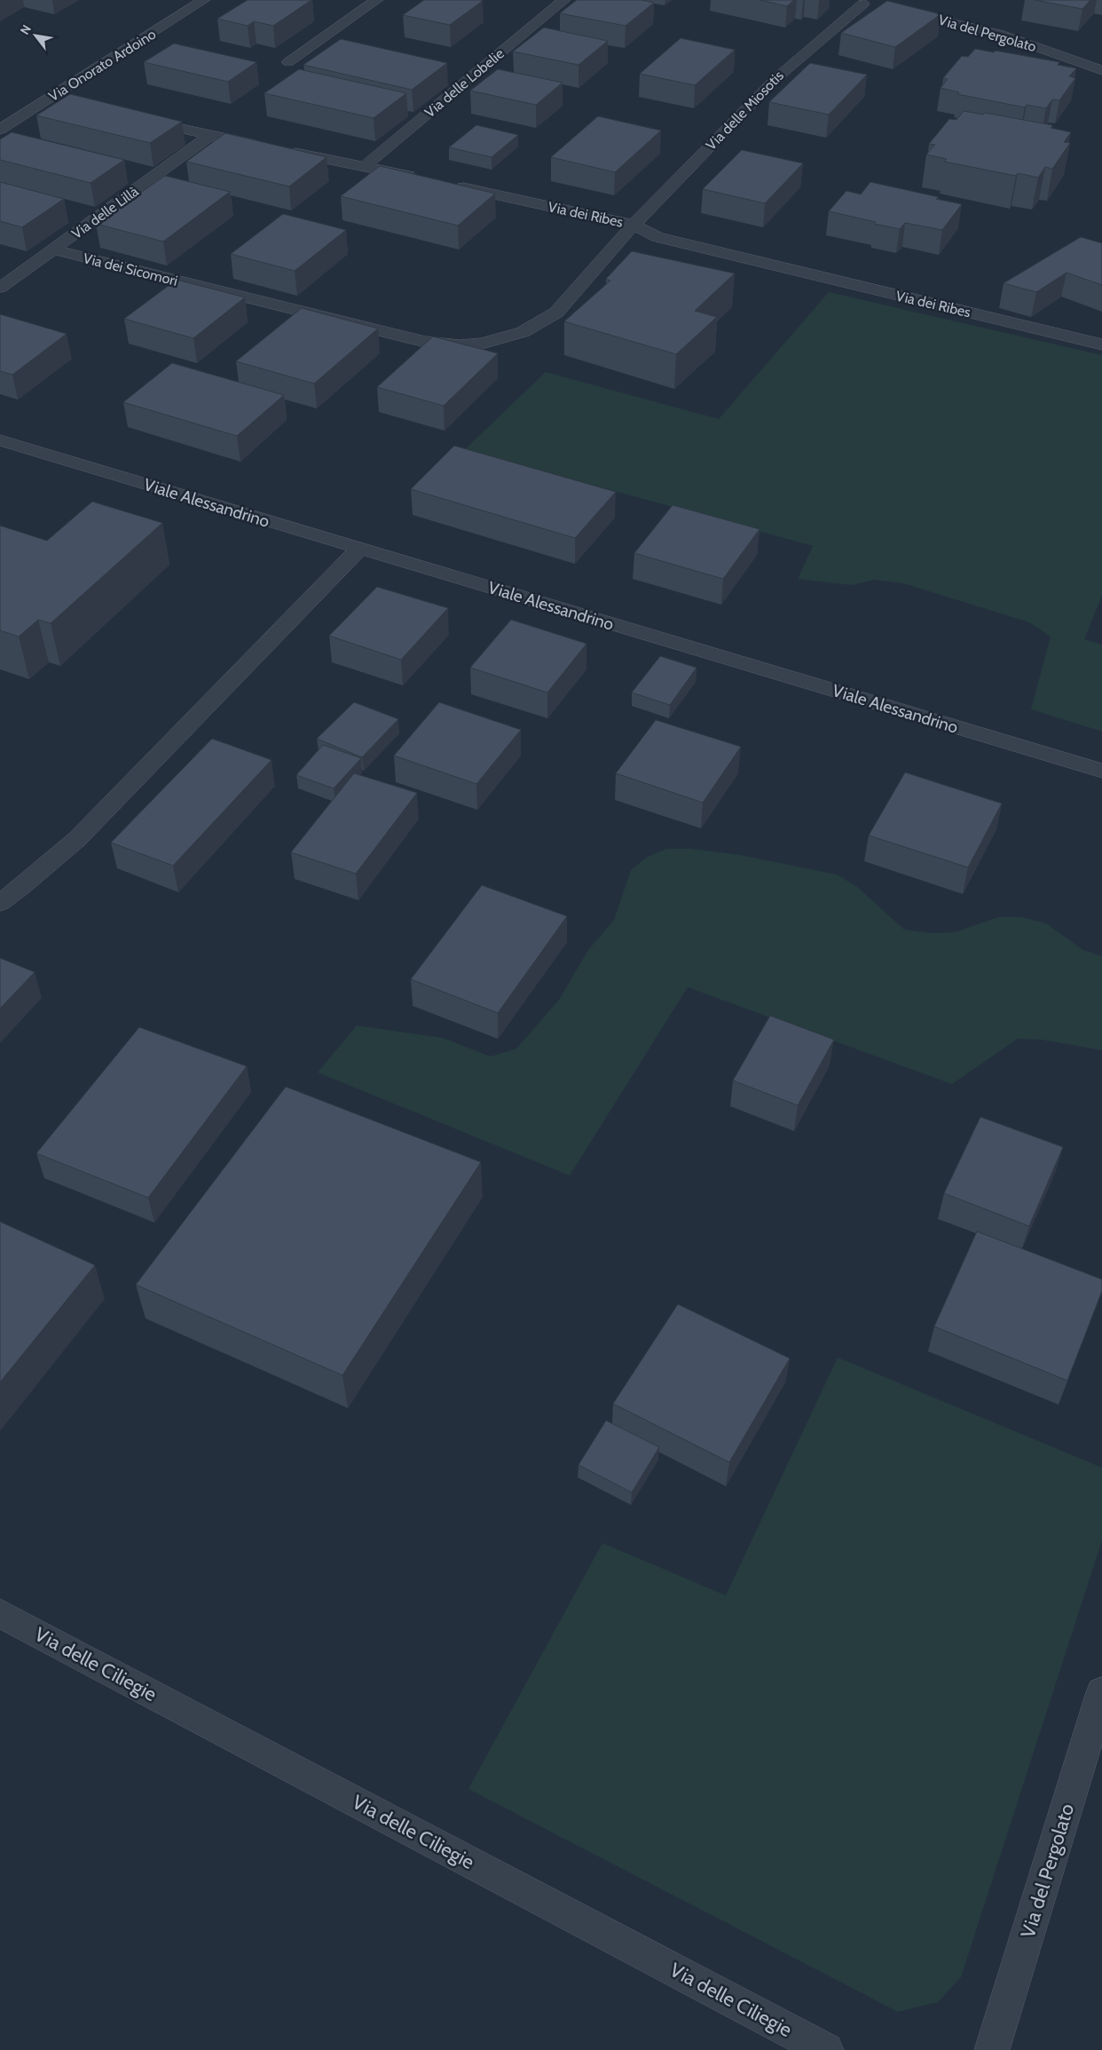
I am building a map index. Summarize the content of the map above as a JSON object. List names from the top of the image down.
{
  "streets": {
    "street": [
      "Via del Pergolato",
      "Via Onorato Ardoino",
      "Via delle Lobelie",
      "Via delle Miosotis",
      "Via delle Lillà",
      "Via dei Ribes",
      "Via dei Sicomori",
      "Viale Alessandrino",
      "Via delle Ciliegie"
    ]
  },
  "crossings": [
    ["Via delle Miosotis", "Via dei Ribes"],
    ["Via delle Miosotis", "Via dei Sicomori"],
    ["Via delle Lillà", "Via dei Sicomori"],
    ["Via dei Ribes", "Via dei Sicomori"]
  ],
  "north": "top left"
}
